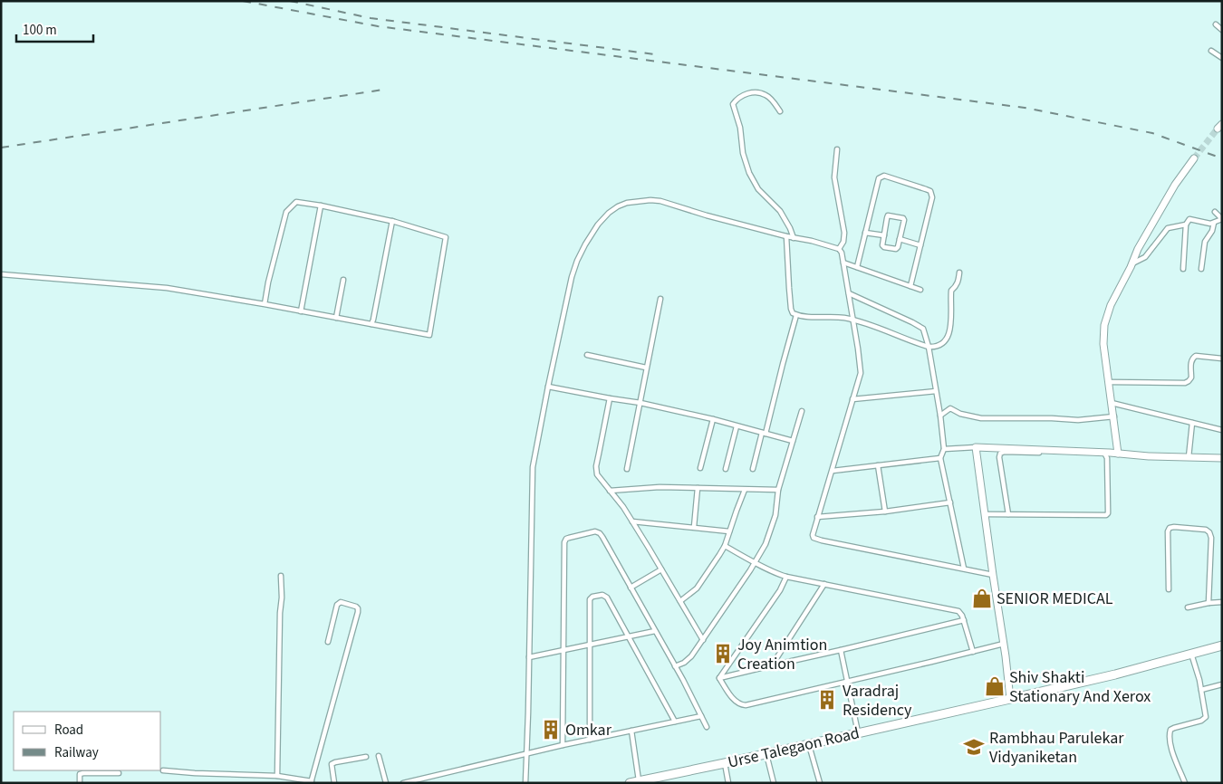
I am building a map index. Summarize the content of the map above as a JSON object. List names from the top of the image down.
{
  "streets": {
    "highway": ["Urse Talegaon Road"]
  },
  "places": {
    "shop": ["SENIOR MEDICAL", "Shiv Shakti Stationary And Xerox"],
    "building": ["Joy Animtion Creation", "Varadraj Residency", "Omkar"],
    "school or university": ["Rambhau Parulekar Vidyaniketan"]
  },
  "legend": ["Road", "Railway"],
  "scale_bar": "100 m"
}
